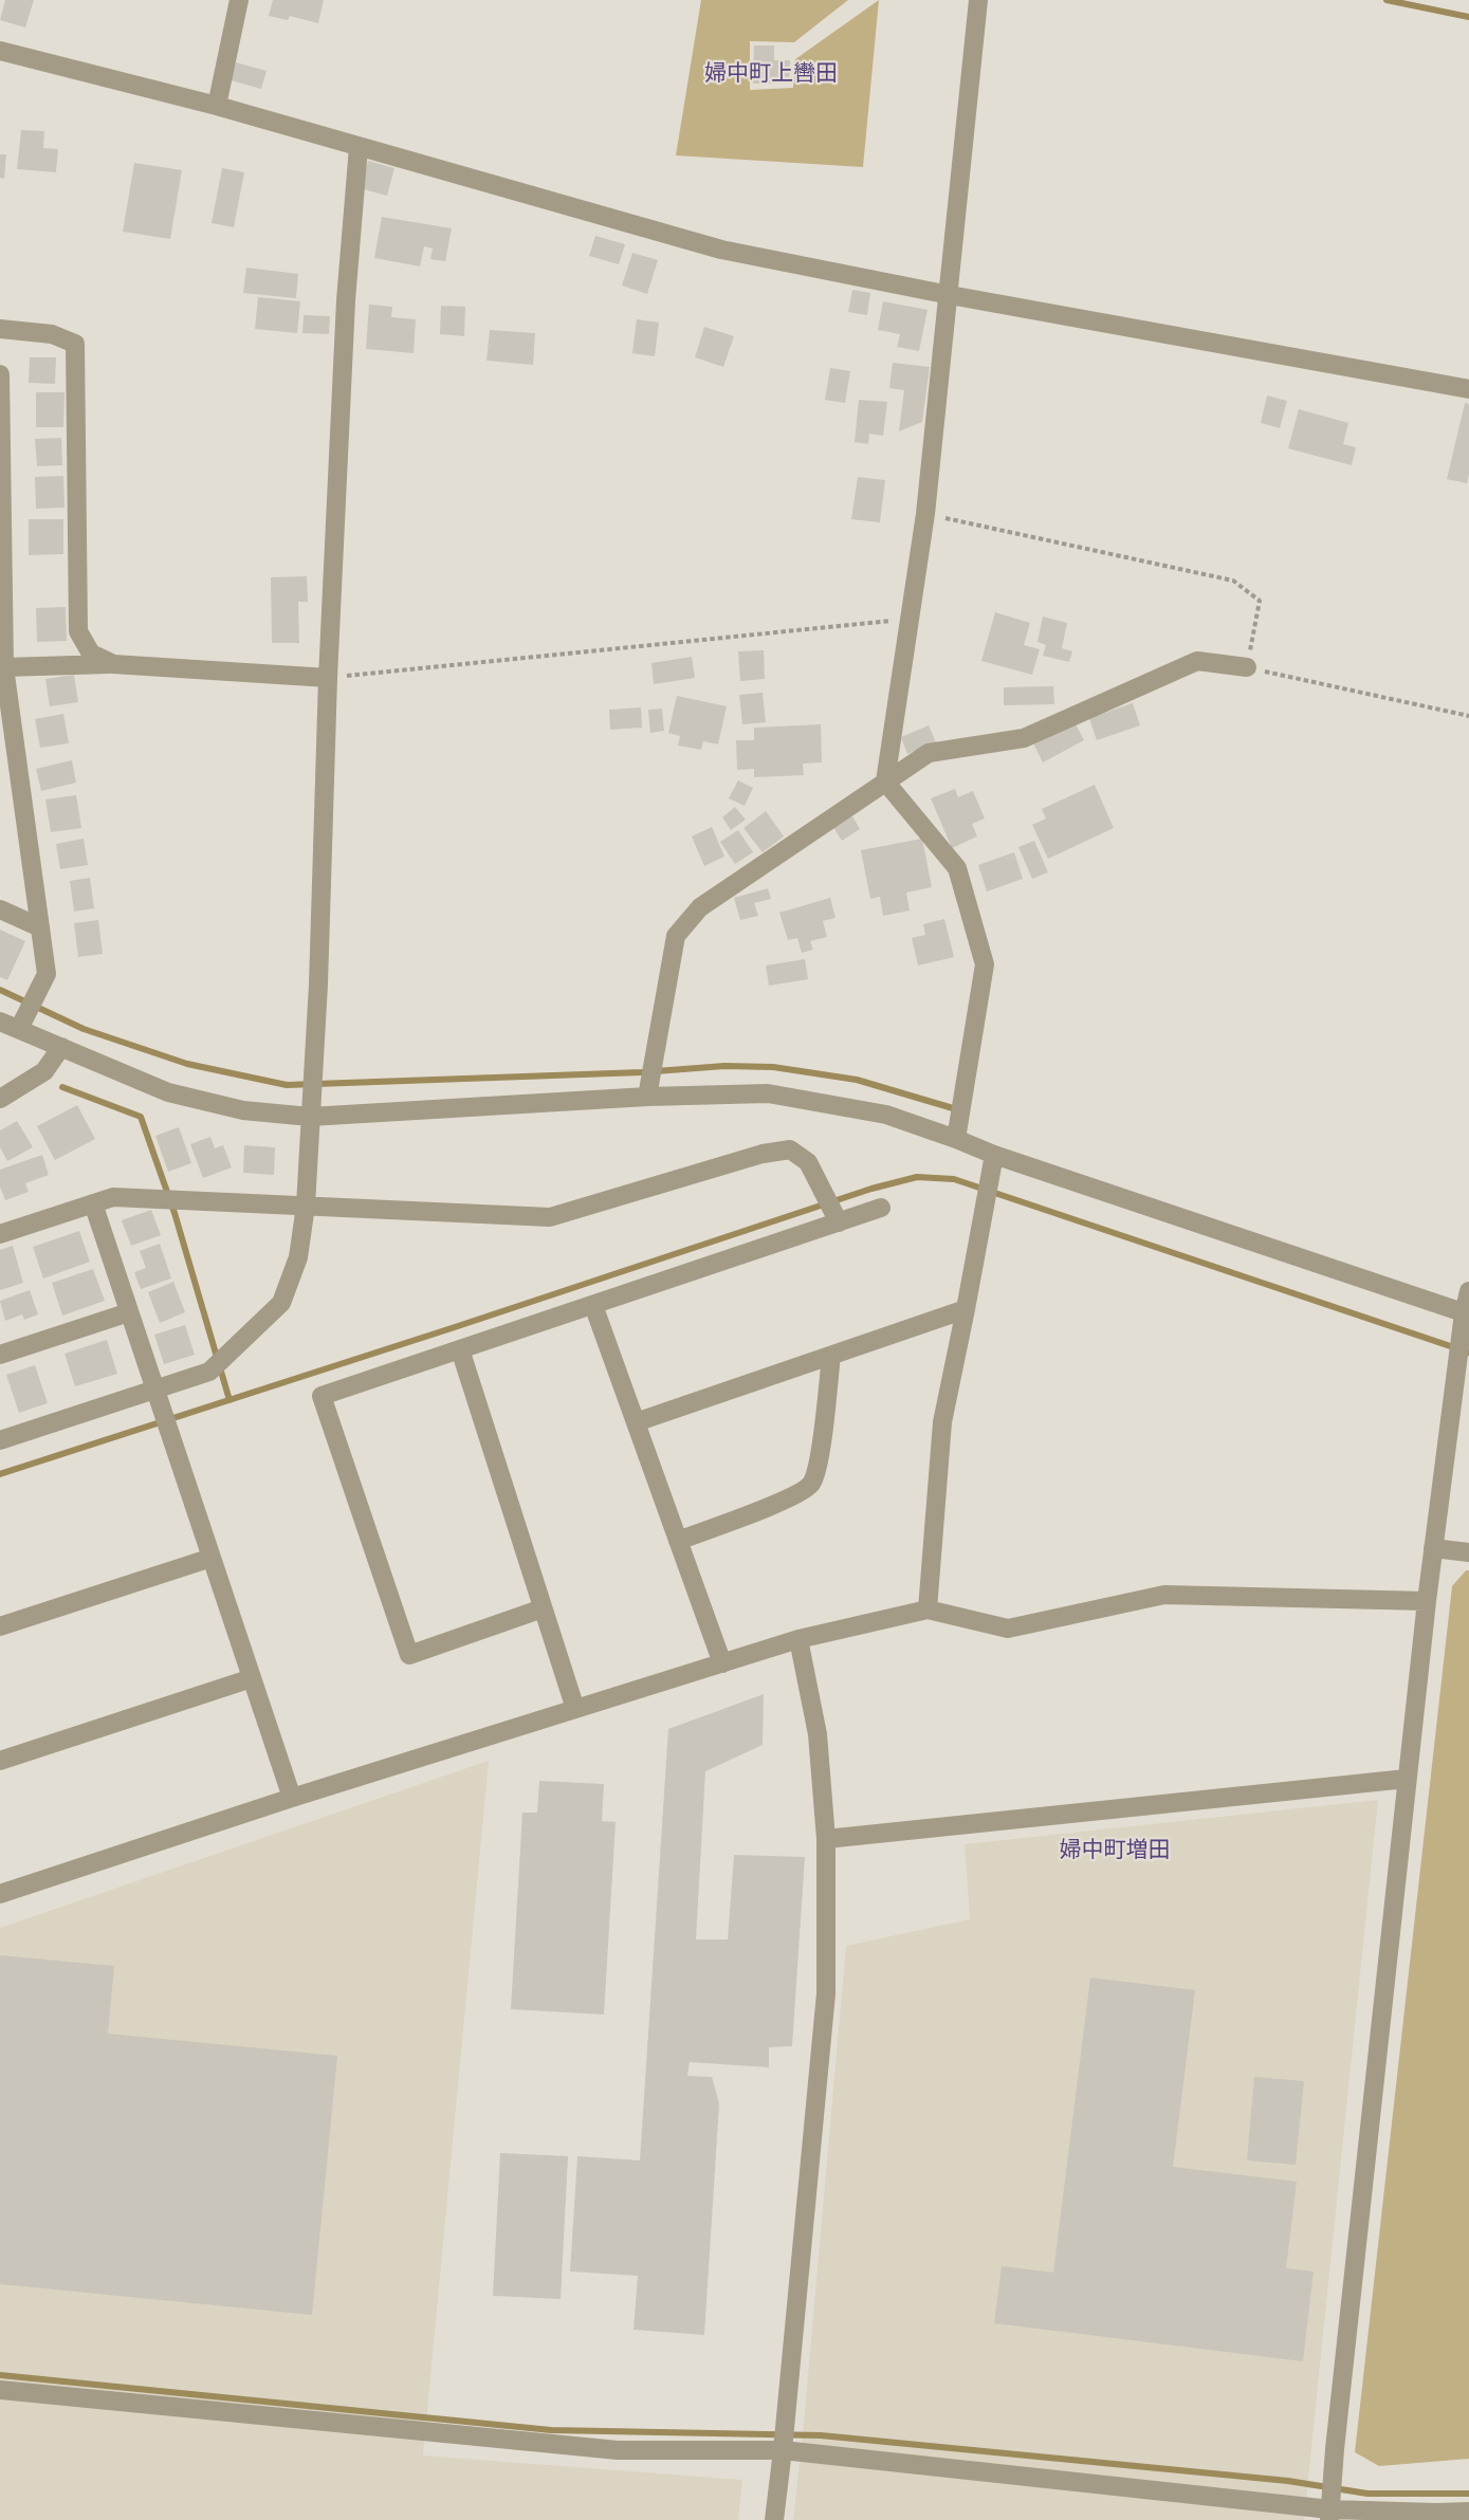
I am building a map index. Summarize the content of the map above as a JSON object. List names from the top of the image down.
{
  "districts": ["婦中町上轡田", "婦中町増田"]
}
